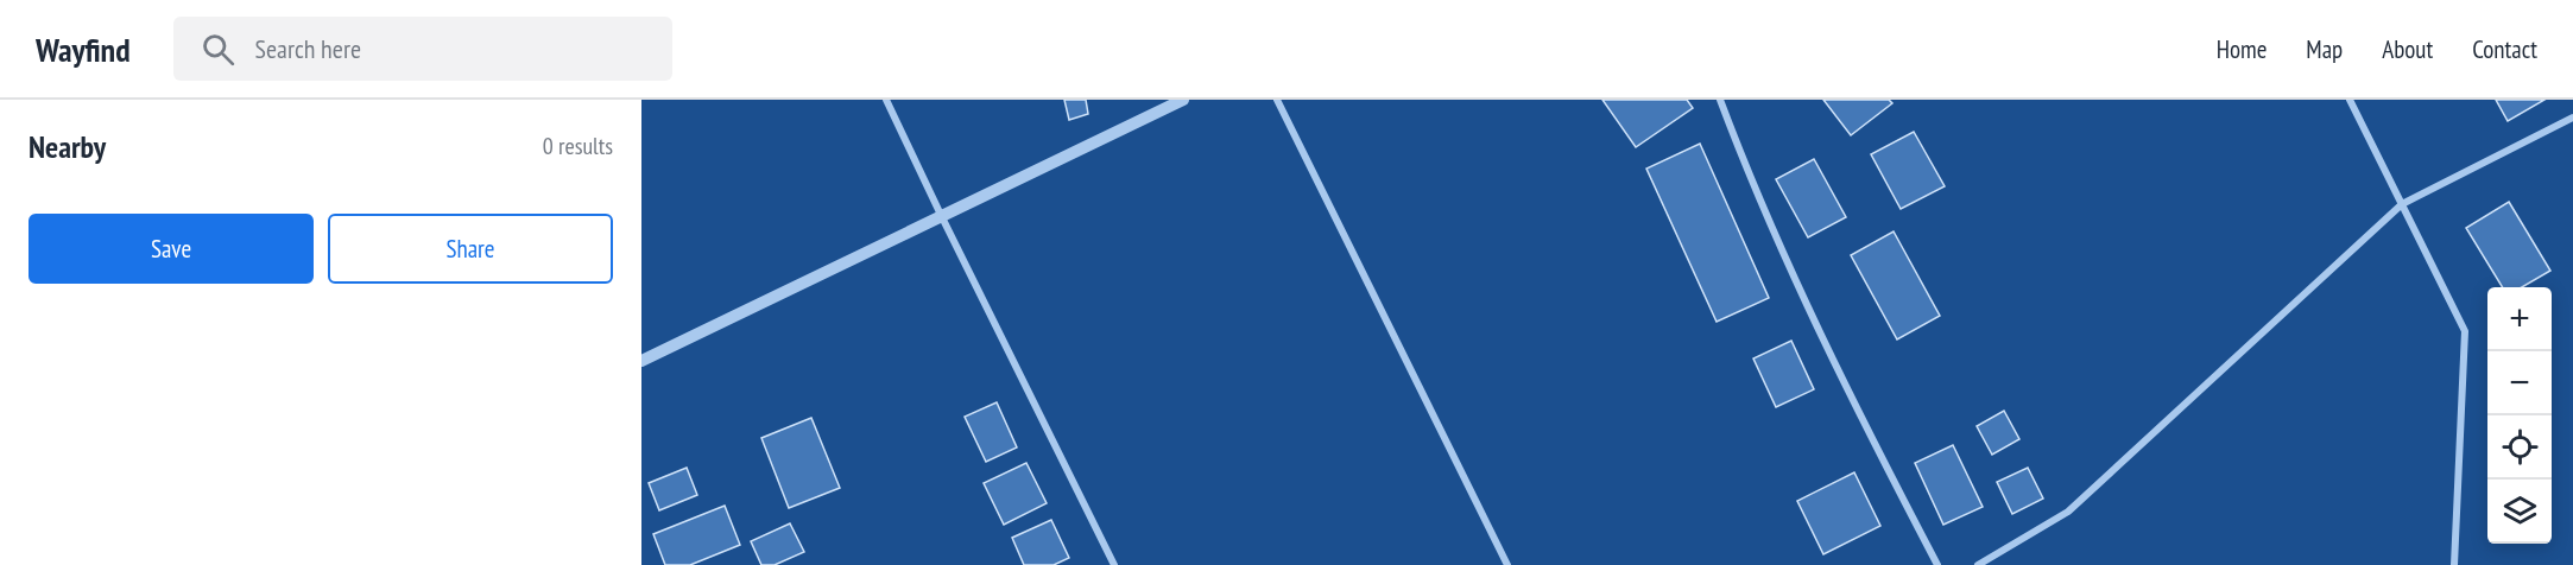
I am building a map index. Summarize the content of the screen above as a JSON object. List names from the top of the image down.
{
  "page": {
    "header": "Wayfind",
    "search": "Search here",
    "nav": [
      "Home",
      "Map",
      "About",
      "Contact"
    ],
    "heading": ["Nearby", "0 results"],
    "buttons": ["Save", "Share"],
    "map_buttons": ["+", "−"]
  }
}
